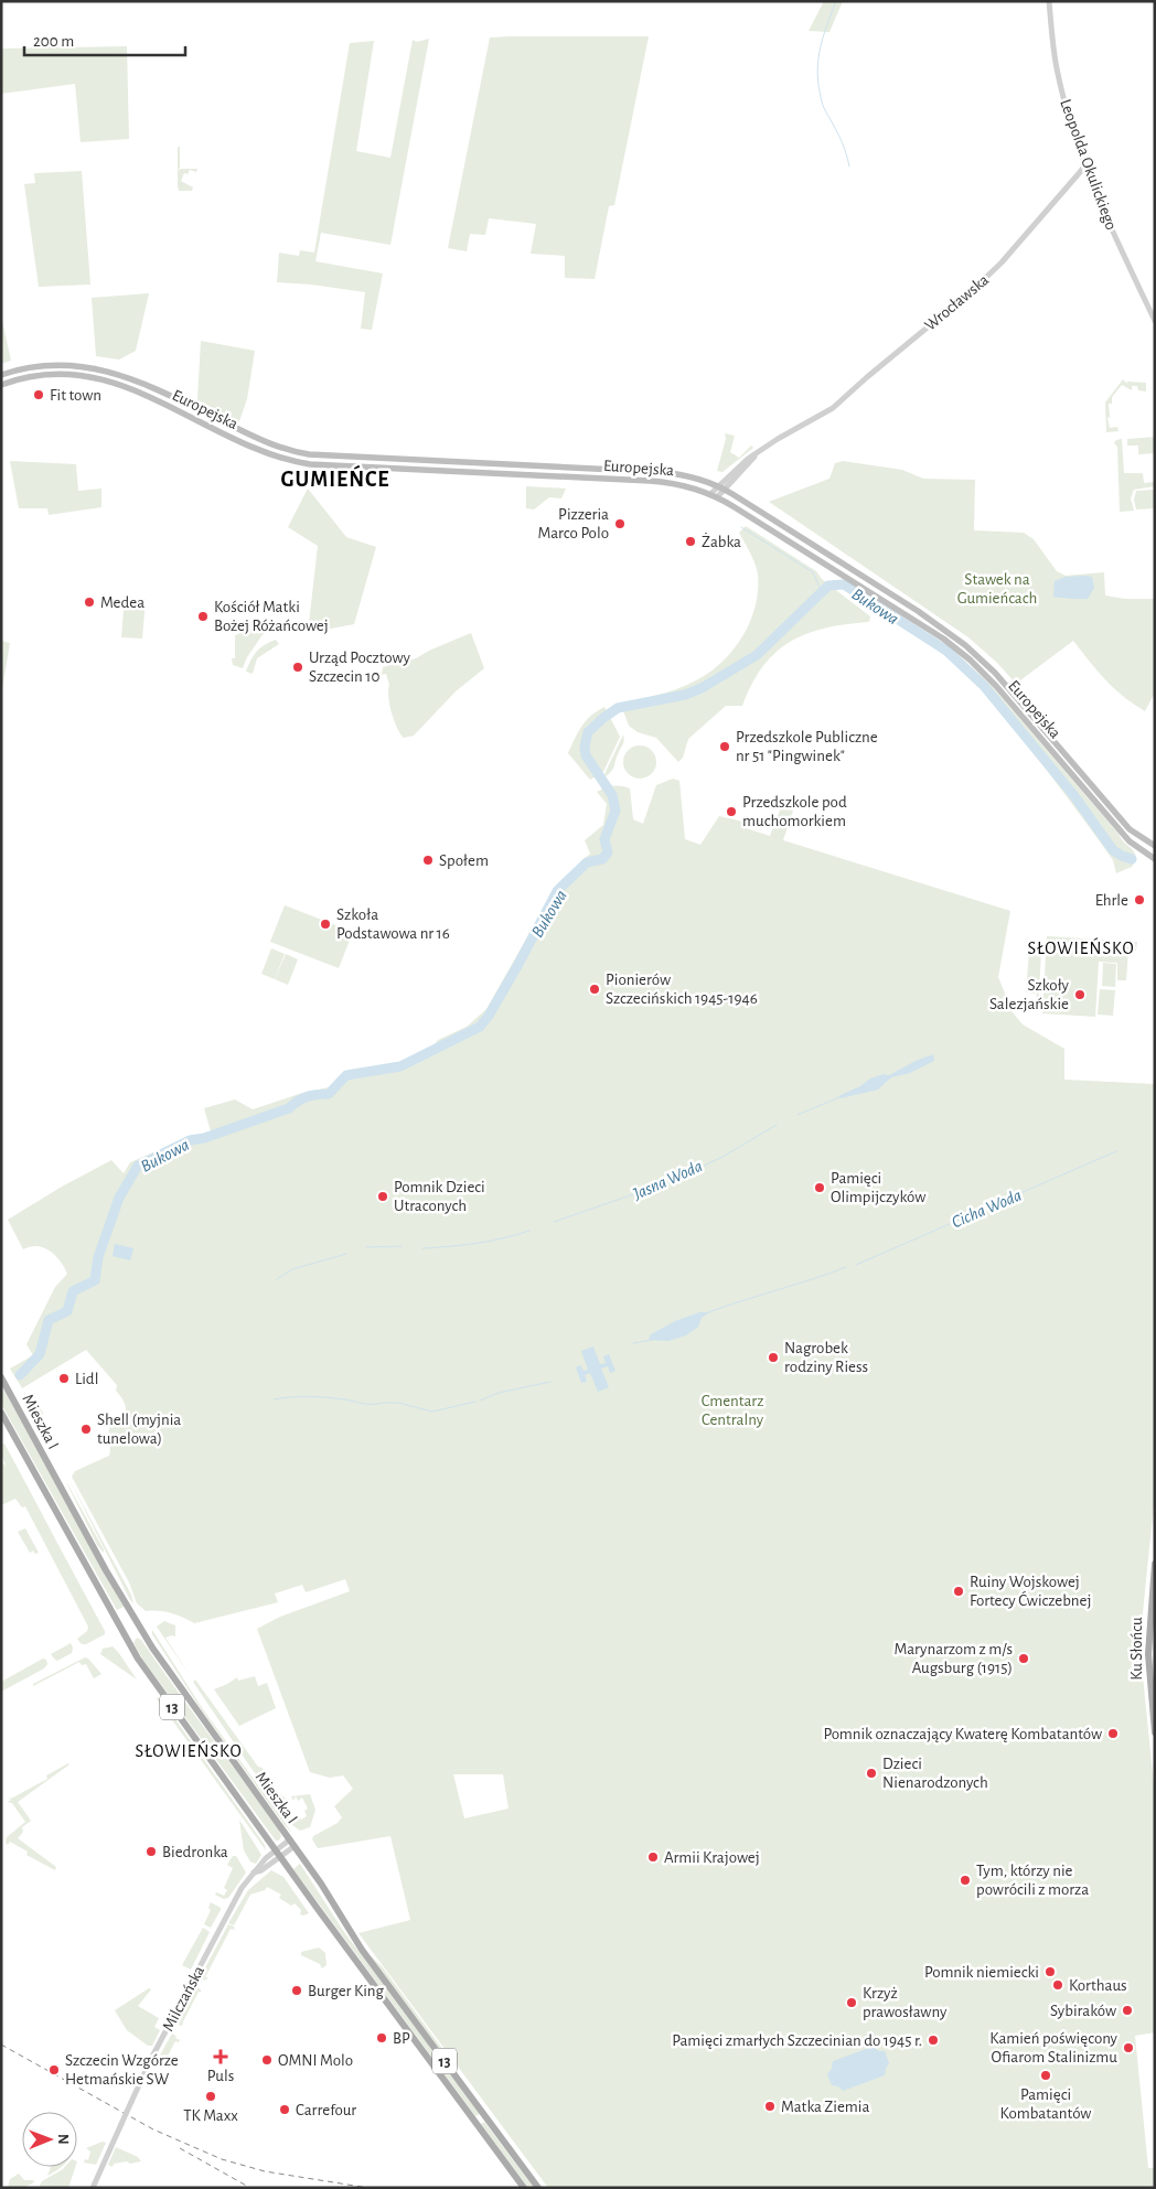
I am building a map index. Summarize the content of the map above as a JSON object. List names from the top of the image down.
{
  "streets": {
    "main road": [
      "Europejska",
      "Mieszka I",
      "Ku Słońcu",
      "13"
    ],
    "street": ["Leopolda Okulickiego", "Wrocławska", "Milczańska"]
  },
  "crossings": [
    ["Leopolda Okulickiego", "Wrocławska"],
    ["Mieszka I", "Milczańska"]
  ],
  "districts": ["GUMIEŃCE", "SŁOWIEŃSKO", "SŁOWIEŃSKO"],
  "water": ["Bukowa", "Jasna Woda", "Cicha Woda"],
  "parks": ["Stawek na Gumieńcach", "Cmentarz Centralny"],
  "places": {
    "other": [
      "Fit town",
      "Pizzeria Marco Polo",
      "Żabka",
      "Medea",
      "Kościół Matki Bożej Różańcowej",
      "Urząd Pocztowy Szczecin 10",
      "Przedszkole Publiczne nr 51 \"Pingwinek\"",
      "Przedszkole pod muchomorkiem",
      "Społem",
      "Ehrle",
      "Szkoła Podstawowa nr 16",
      "Pionierów Szczecińskich 1945-1946",
      "Szkoły Salezjańskie",
      "Pamięci Olimpijczyków",
      "Pomnik Dzieci Utraconych",
      "Nagrobek rodziny Riess",
      "Lidl",
      "Shell (myjnia tunelowa)",
      "Ruiny Wojskowej Fortecy Ćwiczebnej",
      "Marynarzom z m/s Augsburg (1915)",
      "Pomnik oznaczający Kwaterę Kombatantów",
      "Dzieci Nienarodzonych",
      "Biedronka",
      "Armii Krajowej",
      "Tym, którzy nie powrócili z morza",
      "Pomnik niemiecki",
      "Korthaus",
      "Burger King",
      "Krzyż prawosławny",
      "Sybiraków",
      "BP",
      "Pamięci zmarłych Szczecinian do 1945 r.",
      "Kamień poświęcony Ofiarom Stalinizmu",
      "OMNI Molo",
      "Szczecin Wzgórze Hetmańskie SW",
      "Pamięci Kombatantów",
      "TK Maxx",
      "Matka Ziemia",
      "Carrefour"
    ],
    "health": ["Puls"]
  },
  "scale_bar": "200 m",
  "north": "right"
}
